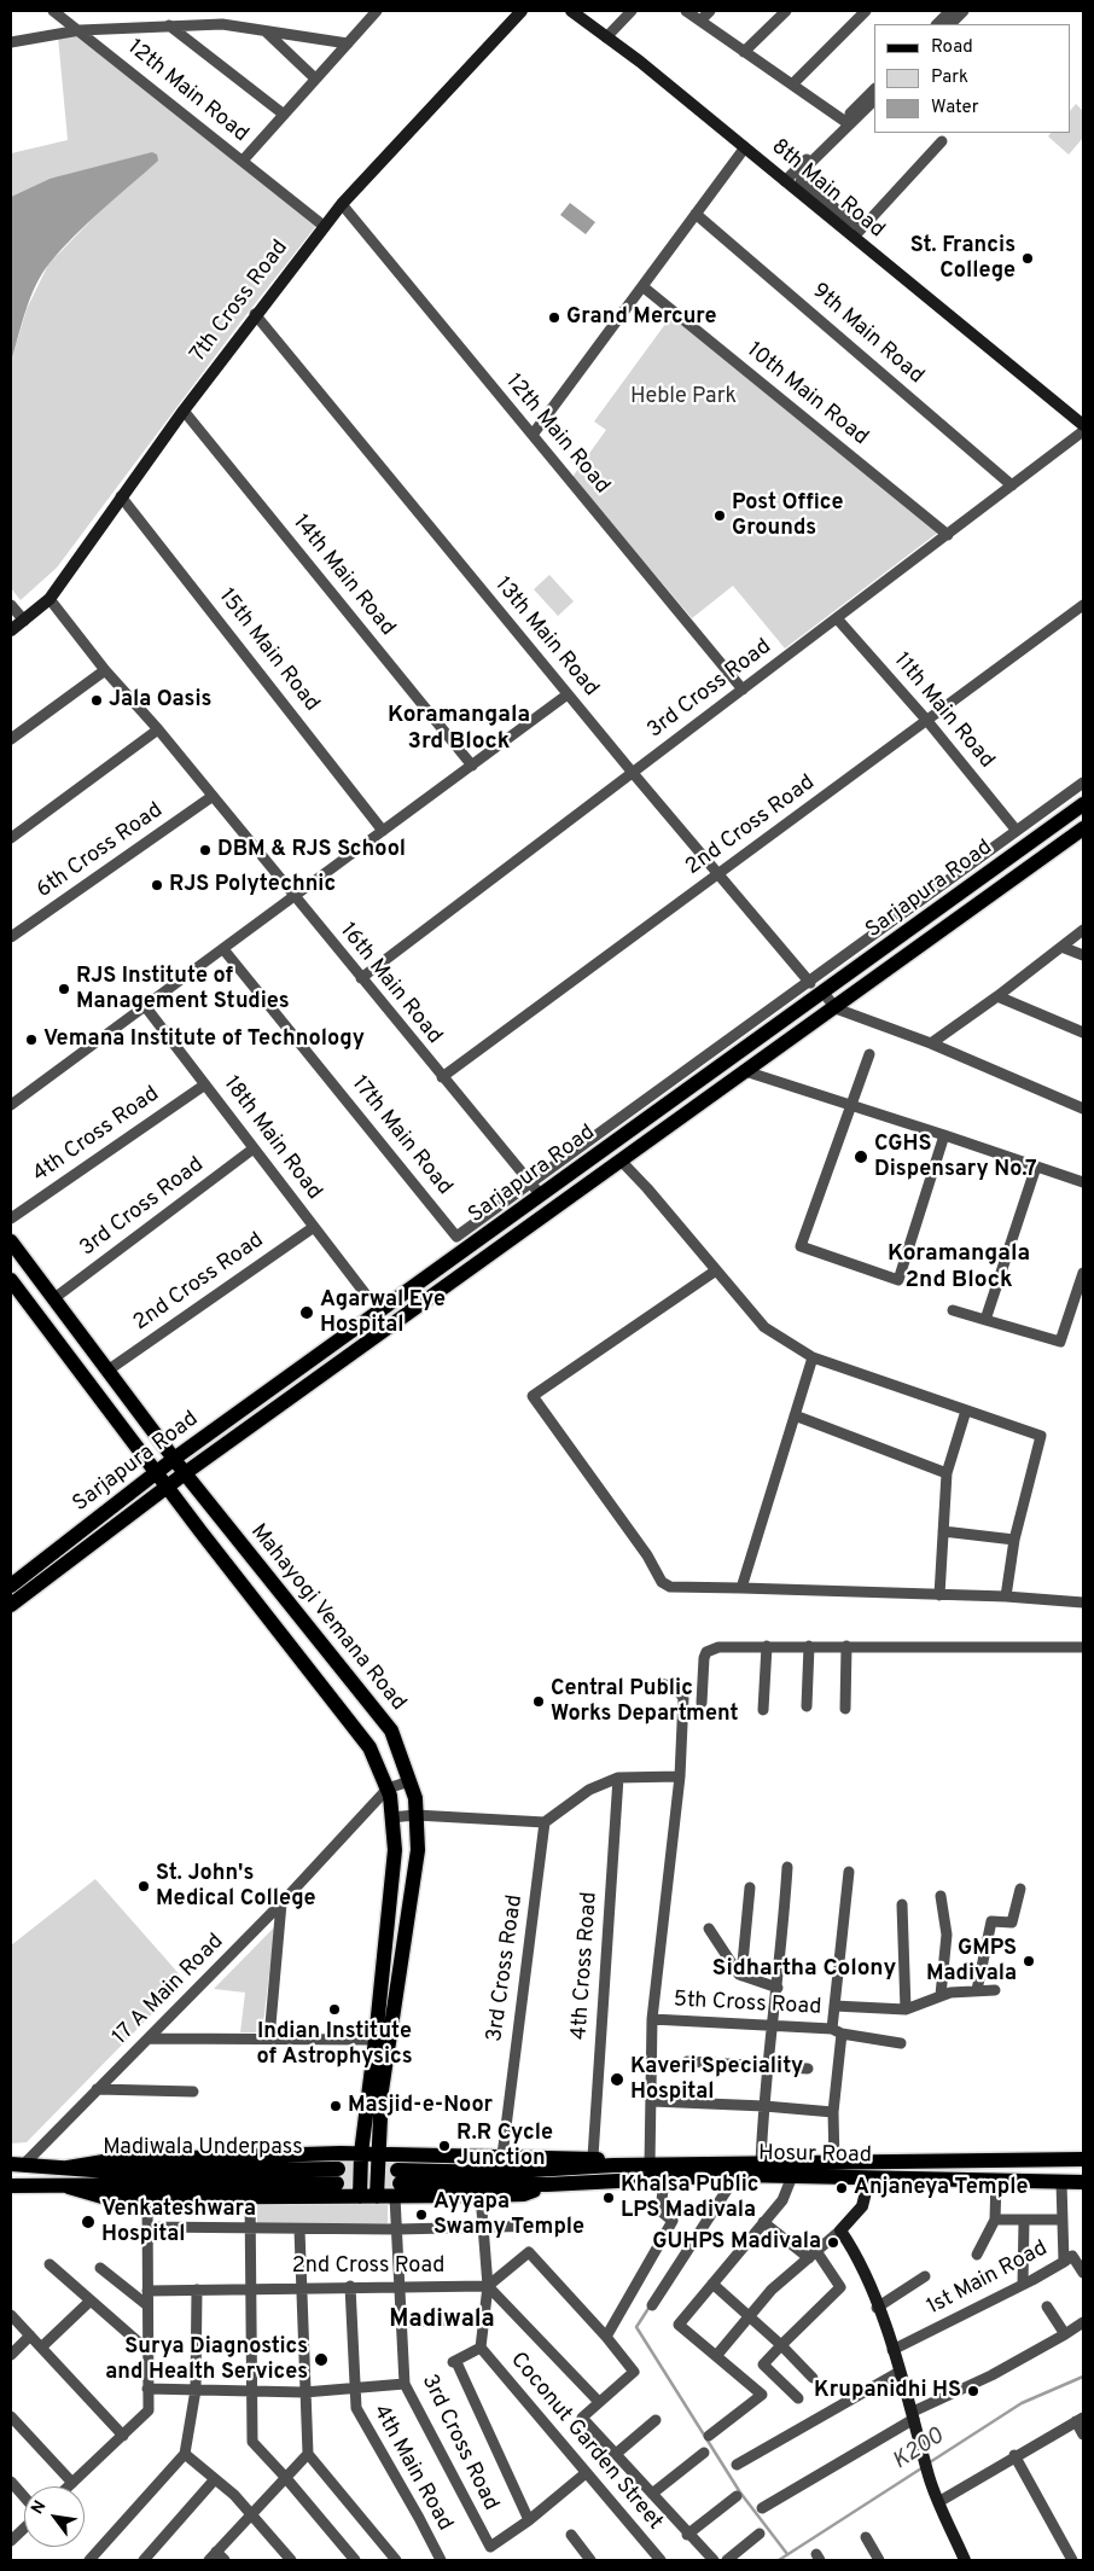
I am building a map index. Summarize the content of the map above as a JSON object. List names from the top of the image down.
{
  "streets": {
    "main road": [
      "Sarjapura Road",
      "Mahayogi Vemana Road",
      "Madiwala Underpass",
      "Hosur Road"
    ],
    "street": [
      "12th Main Road",
      "8th Main Road",
      "7th Cross Road",
      "9th Main Road",
      "10th Main Road",
      "14th Main Road",
      "13th Main Road",
      "15th Main Road",
      "3rd Cross Road",
      "11th Main Road",
      "2nd Cross Road",
      "6th Cross Road",
      "16th Main Road",
      "4th Cross Road",
      "17th Main Road",
      "18th Main Road",
      "17 A Main Road",
      "5th Cross Road",
      "1st Main Road",
      "Coconut Garden Street",
      "4th Main Road"
    ]
  },
  "crossings": [
    ["12th Main Road", "7th Cross Road"],
    ["12th Main Road", "3rd Cross Road"],
    ["7th Cross Road", "14th Main Road"],
    ["7th Cross Road", "13th Main Road"],
    ["7th Cross Road", "15th Main Road"],
    ["7th Cross Road", "16th Main Road"],
    ["9th Main Road", "3rd Cross Road"],
    ["10th Main Road", "3rd Cross Road"],
    ["13th Main Road", "3rd Cross Road"],
    ["13th Main Road", "2nd Cross Road"],
    ["13th Main Road", "Sarjapura Road"],
    ["3rd Cross Road", "11th Main Road"],
    ["3rd Cross Road", "2nd Cross Road"],
    ["3rd Cross Road", "16th Main Road"],
    ["3rd Cross Road", "18th Main Road"],
    ["3rd Cross Road", "Mahayogi Vemana Road"],
    ["3rd Cross Road", "Coconut Garden Street"],
    ["11th Main Road", "2nd Cross Road"],
    ["11th Main Road", "Sarjapura Road"],
    ["2nd Cross Road", "16th Main Road"],
    ["2nd Cross Road", "18th Main Road"],
    ["2nd Cross Road", "Mahayogi Vemana Road"],
    ["2nd Cross Road", "4th Main Road"],
    ["6th Cross Road", "16th Main Road"],
    ["Sarjapura Road", "16th Main Road"],
    ["Sarjapura Road", "17th Main Road"],
    ["Sarjapura Road", "18th Main Road"],
    ["Sarjapura Road", "Mahayogi Vemana Road"],
    ["4th Cross Road", "18th Main Road"],
    ["Mahayogi Vemana Road", "17 A Main Road"],
    ["Hosur Road", "1st Main Road"]
  ],
  "districts": [
    "Koramangala 3rd Block",
    "Koramangala 2nd Block",
    "Sidhartha Colony",
    "Madiwala"
  ],
  "water": ["K200"],
  "parks": ["Heble Park"],
  "places": [
    "St. Francis College",
    "Grand Mercure",
    "Post Office Grounds",
    "Jala Oasis",
    "DBM & RJS School",
    "RJS Polytechnic",
    "RJS Institute of Management Studies",
    "Vemana Institute of Technology",
    "CGHS Dispensary No.7",
    "Agarwal Eye Hospital",
    "Central Public Works Department",
    "St. John's Medical College",
    "GMPS Madivala",
    "Indian Institute of Astrophysics",
    "Kaveri Speciality Hospital",
    "Masjid-e-Noor",
    "R.R Cycle Junction",
    "Anjaneya Temple",
    "Khalsa Public LPS Madivala",
    "Ayyapa Swamy Temple",
    "Venkateshwara Hospital",
    "GUHPS Madivala",
    "Surya Diagnostics and Health Services",
    "Krupanidhi HS"
  ],
  "legend": ["Road", "Park", "Water"],
  "north": "top left"
}
